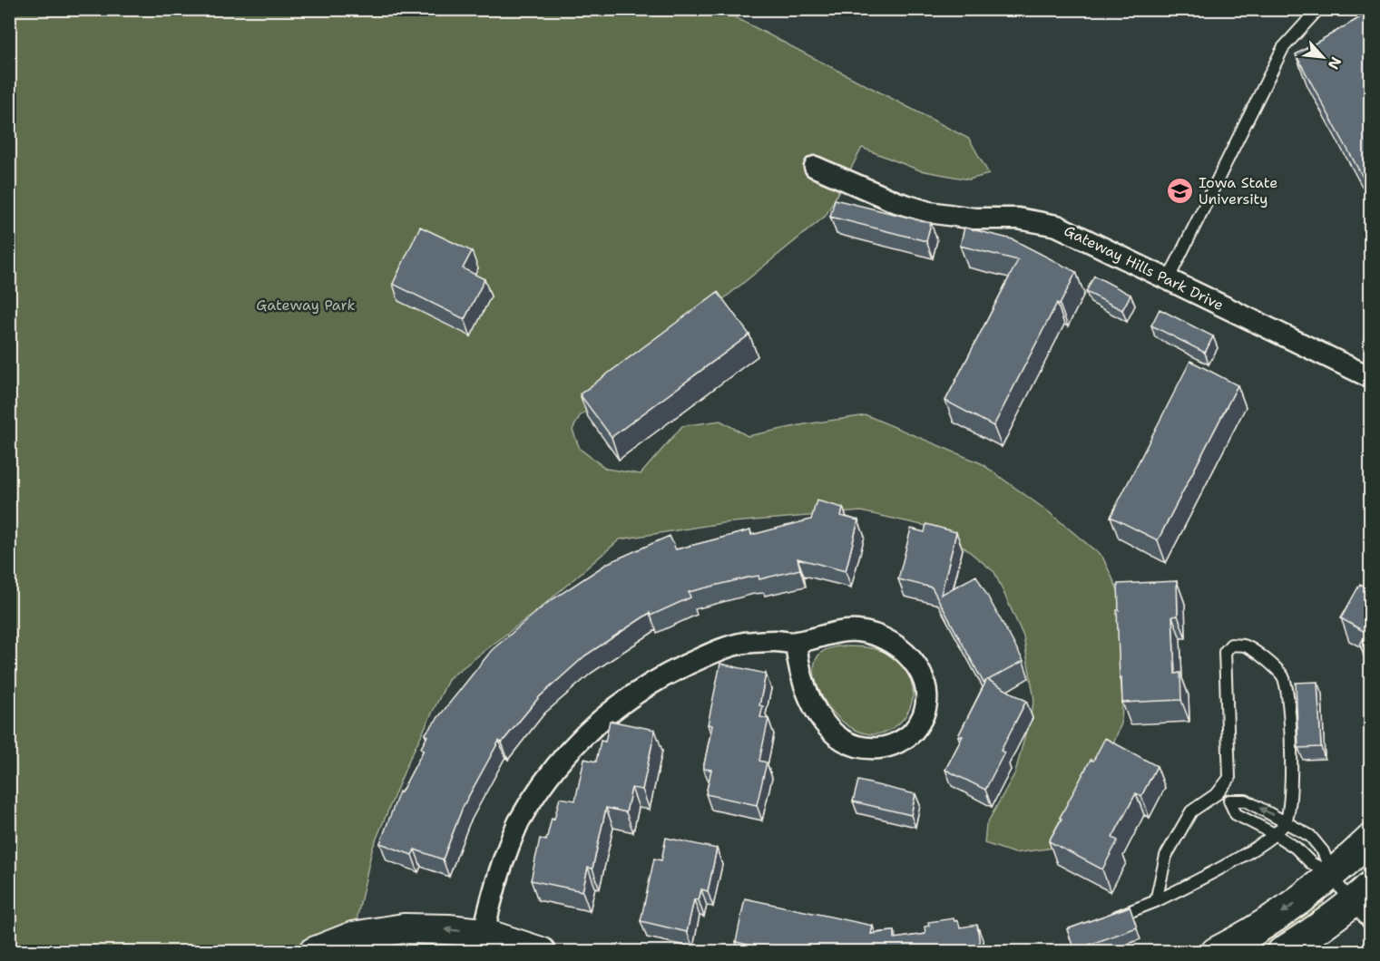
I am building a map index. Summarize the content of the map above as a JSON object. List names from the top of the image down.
{
  "streets": {
    "street": ["Gateway Hills Park Drive"]
  },
  "parks": ["Gateway Park"],
  "places": {
    "school or university": ["Iowa State University"]
  },
  "north": "bottom right"
}
